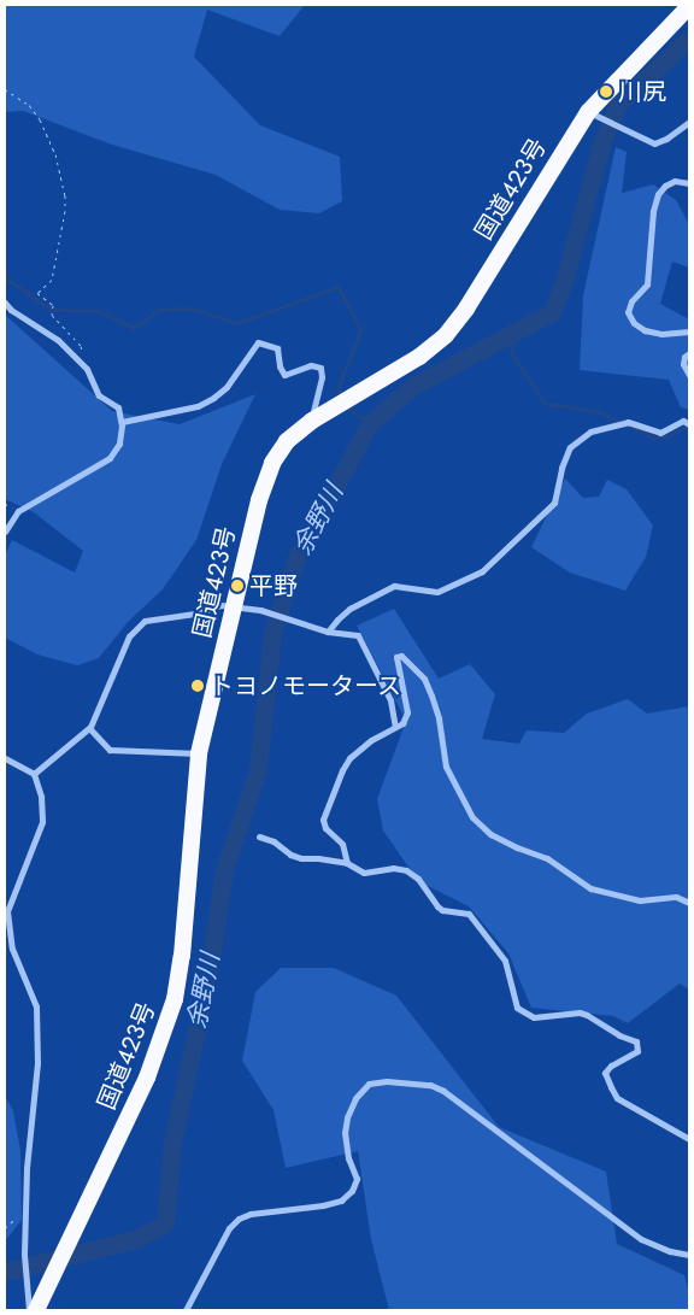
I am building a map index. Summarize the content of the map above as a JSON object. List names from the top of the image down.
{
  "streets": {
    "highway": ["国道423号"]
  },
  "water": ["余野川"],
  "places": ["川尻", "平野", "トヨノモータース"]
}
